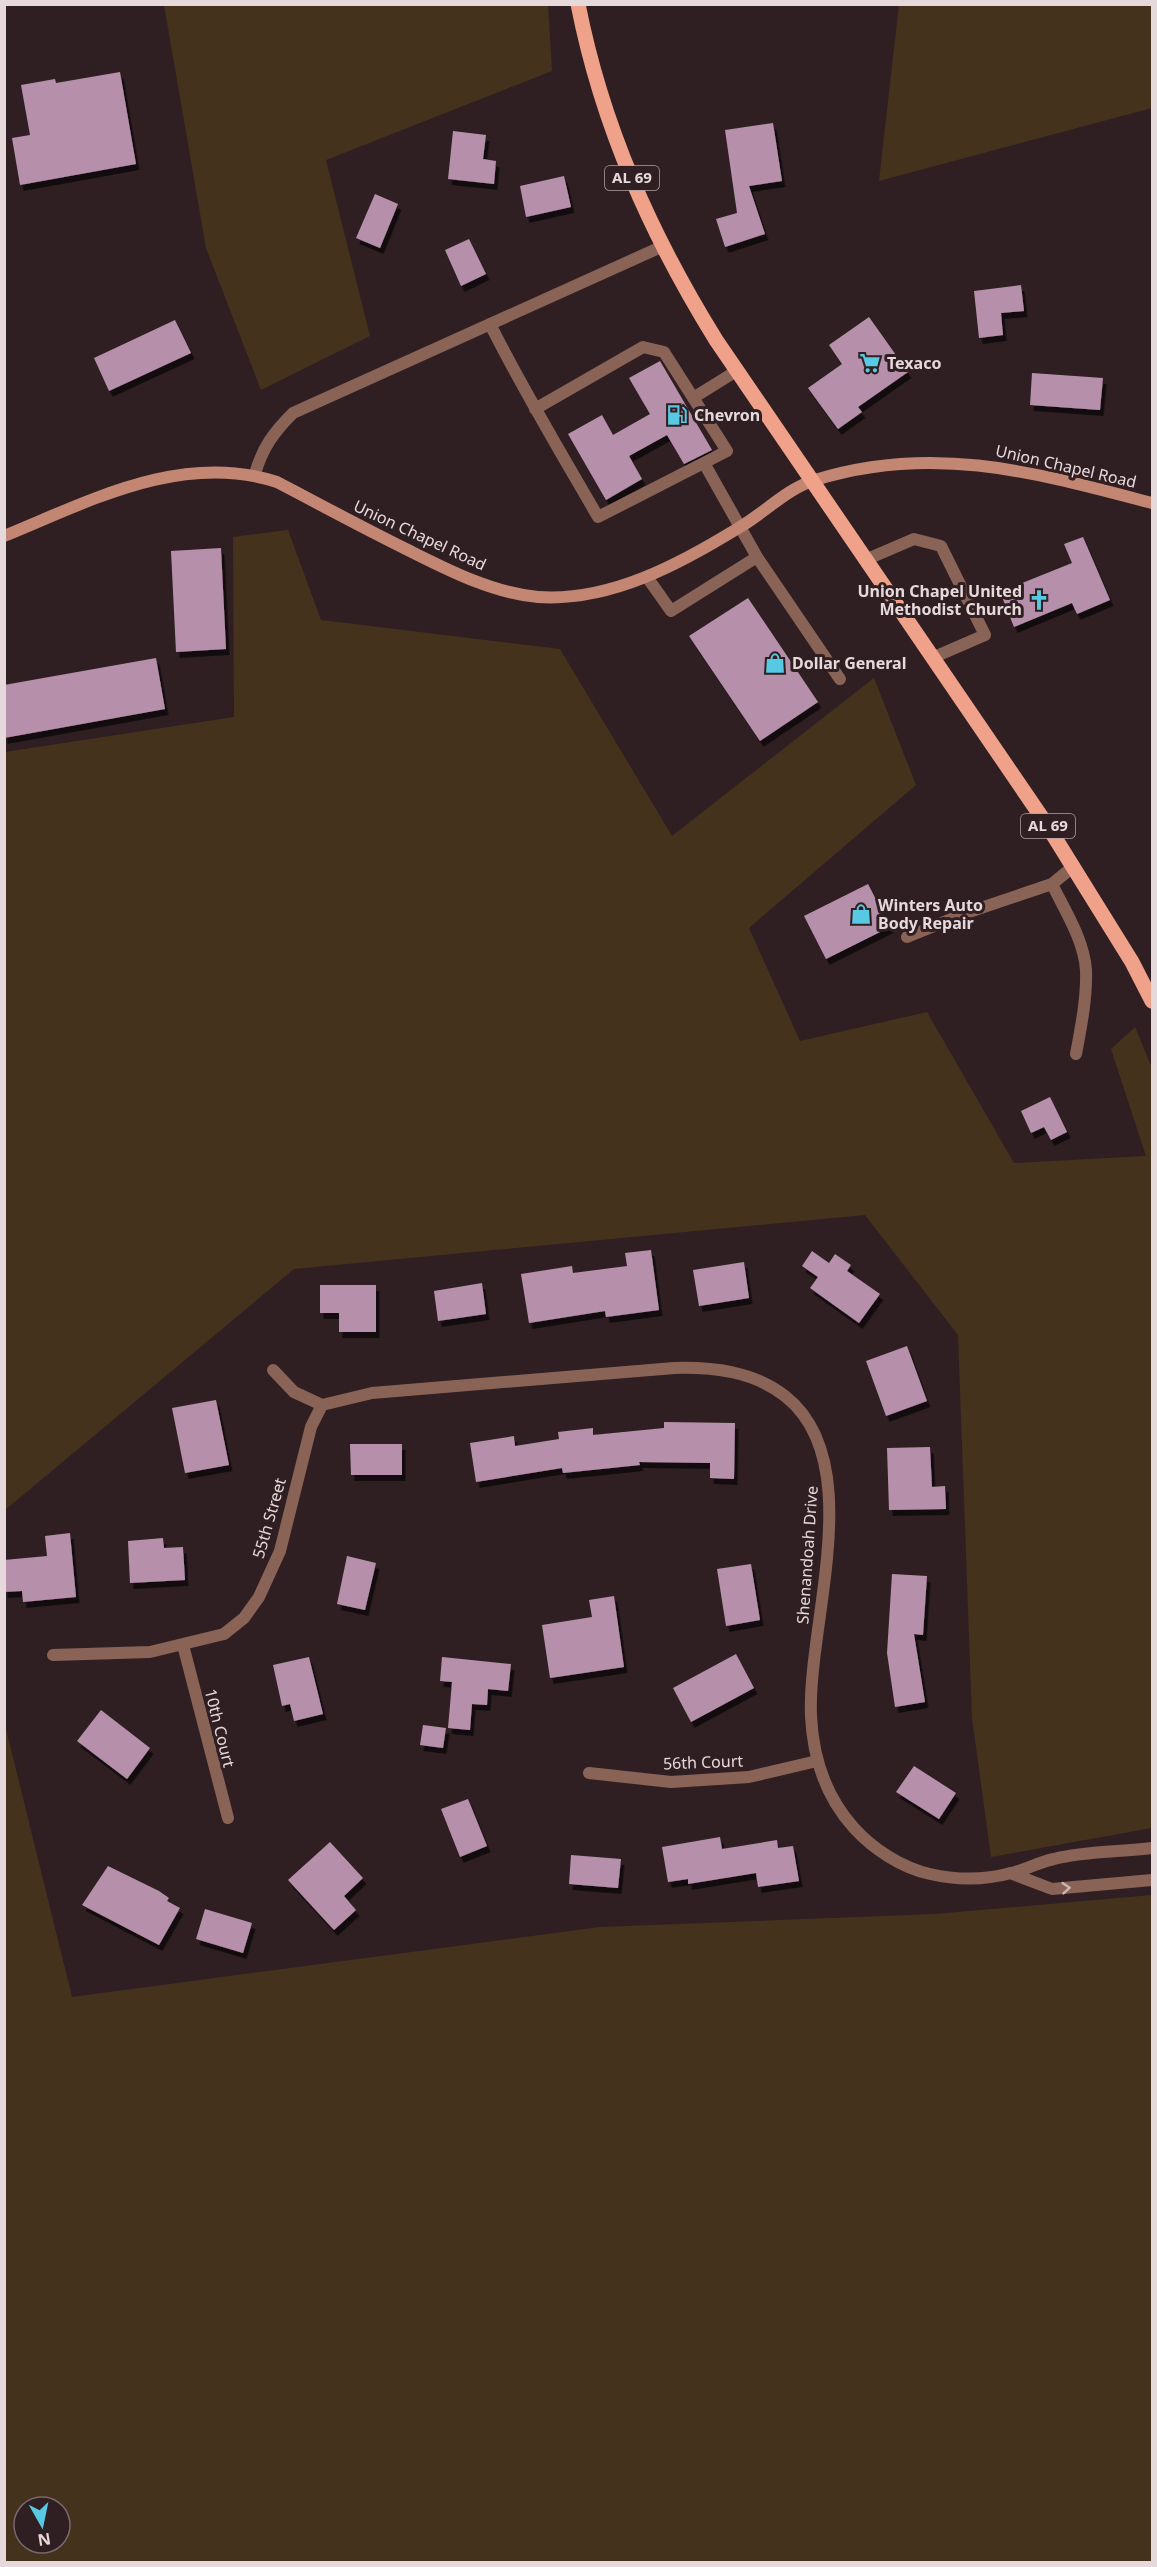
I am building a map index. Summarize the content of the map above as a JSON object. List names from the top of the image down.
{
  "streets": {
    "main road": ["AL 69"],
    "street": [
      "Union Chapel Road",
      "55th Street",
      "Shenandoah Drive",
      "10th Court",
      "56th Court"
    ]
  },
  "crossings": [
    ["AL 69", "Union Chapel Road"],
    ["55th Street", "Shenandoah Drive"],
    ["55th Street", "10th Court"],
    ["Shenandoah Drive", "56th Court"]
  ],
  "places": {
    "supermarket": ["Texaco"],
    "fuel station": ["Chevron"],
    "church": ["Union Chapel United Methodist Church"],
    "shop": ["Dollar General", "Winters Auto Body Repair"]
  },
  "north": "bottom"
}
